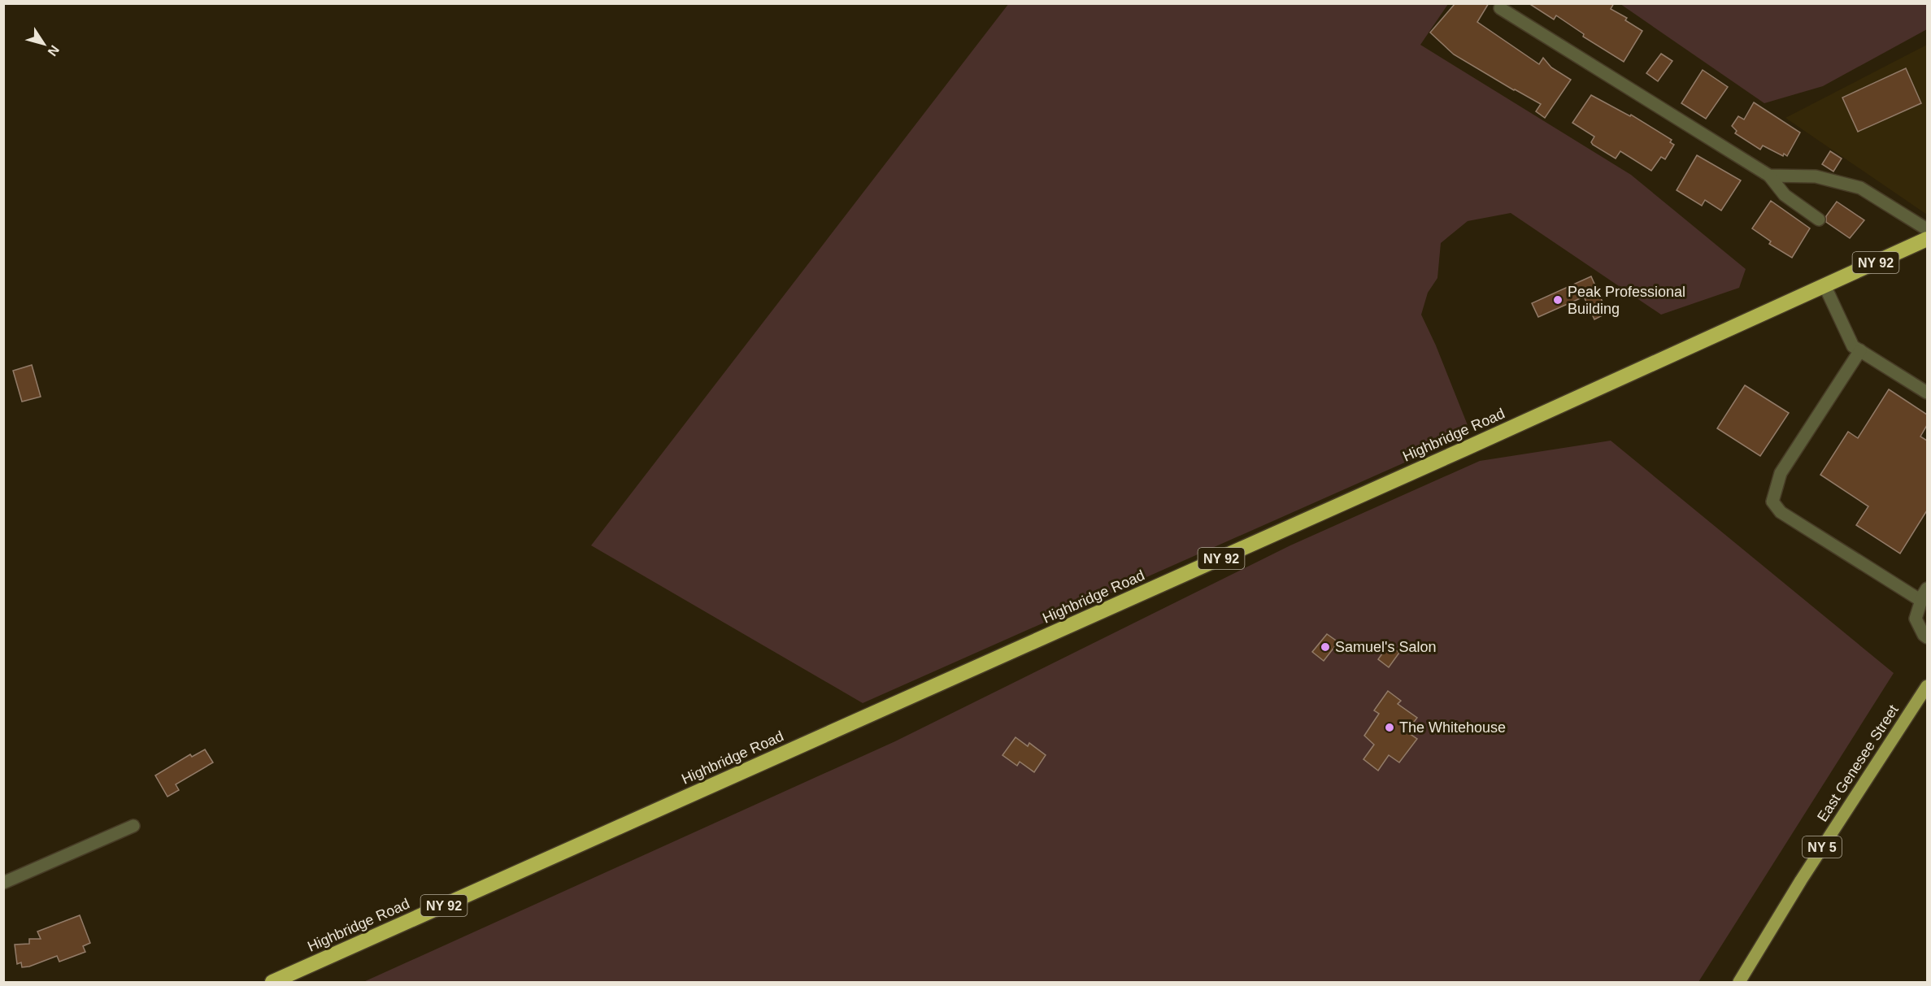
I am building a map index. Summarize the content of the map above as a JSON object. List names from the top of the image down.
{
  "streets": {
    "highway": ["NY 92", "Highbridge Road"],
    "main road": ["East Genesee Street", "NY 5"]
  },
  "places": ["Peak Professional Building", "Samuel's Salon", "The Whitehouse"],
  "north": "bottom right"
}
